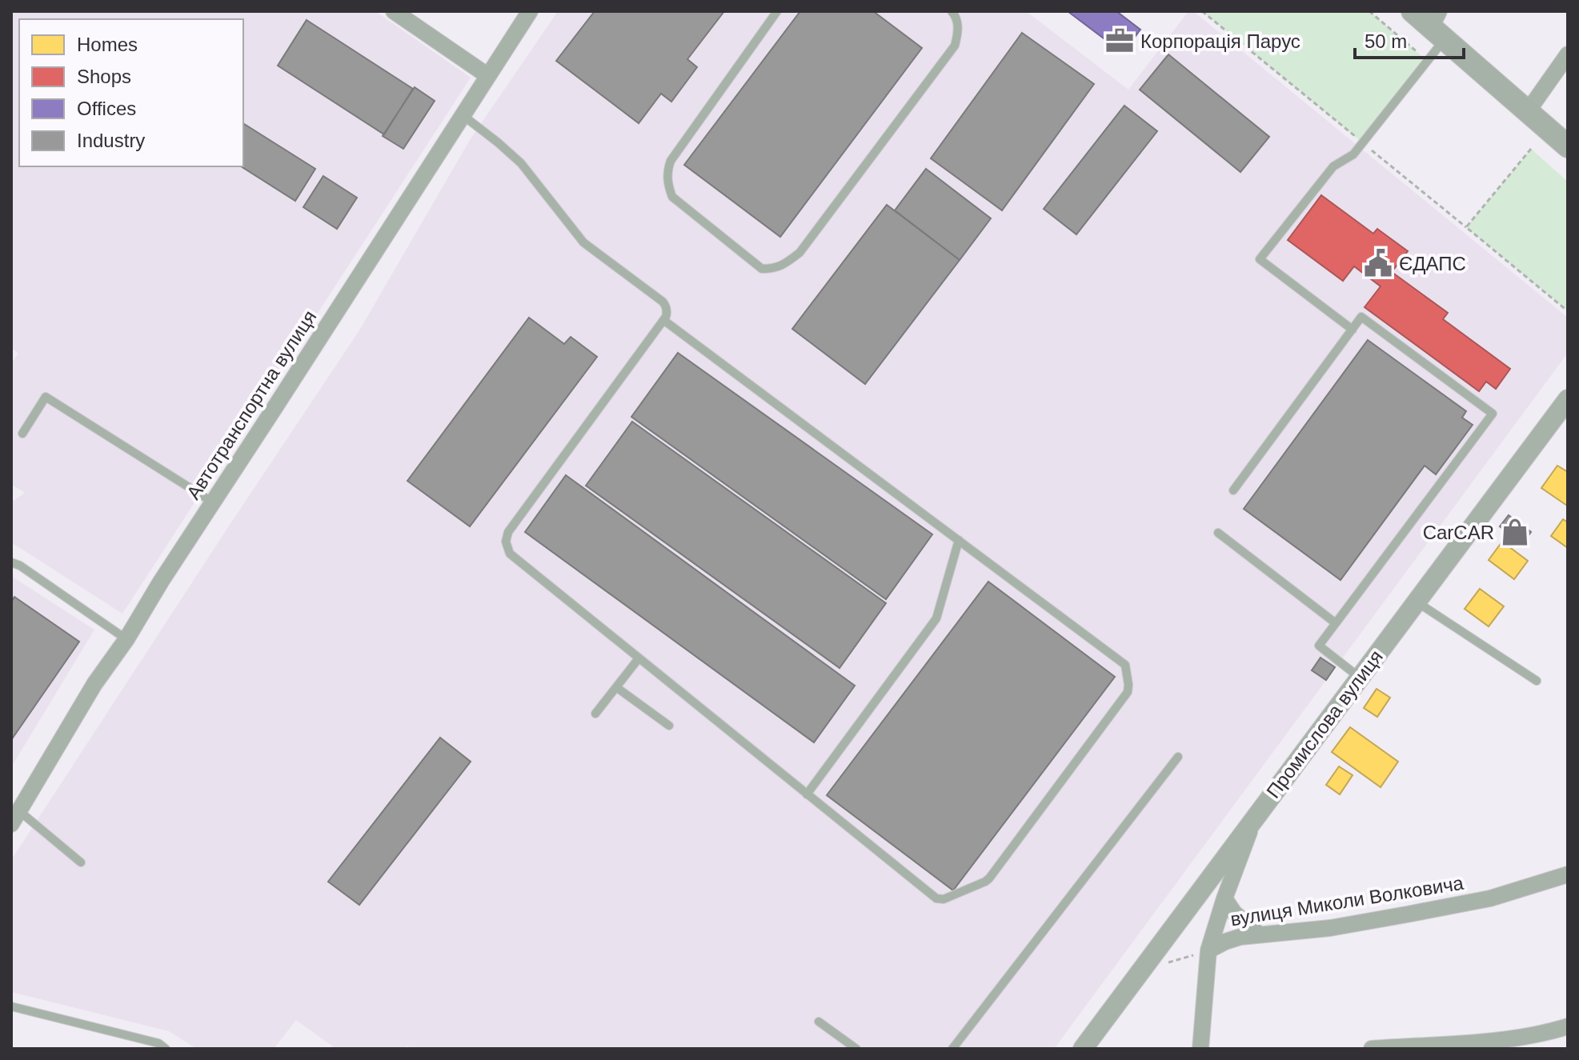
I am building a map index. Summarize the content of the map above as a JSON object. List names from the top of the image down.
{
  "streets": {
    "street": ["Автотранспортна вулиця", "Промислова вулиця", "вулиця Миколи Волковича"]
  },
  "places": {
    "office": ["Корпорація Парус"],
    "public building": ["ЄДАПС"],
    "shop": ["CarCAR"]
  },
  "legend": [
    "Homes",
    "Shops",
    "Offices",
    "Industry"
  ],
  "scale_bar": "50 m"
}
